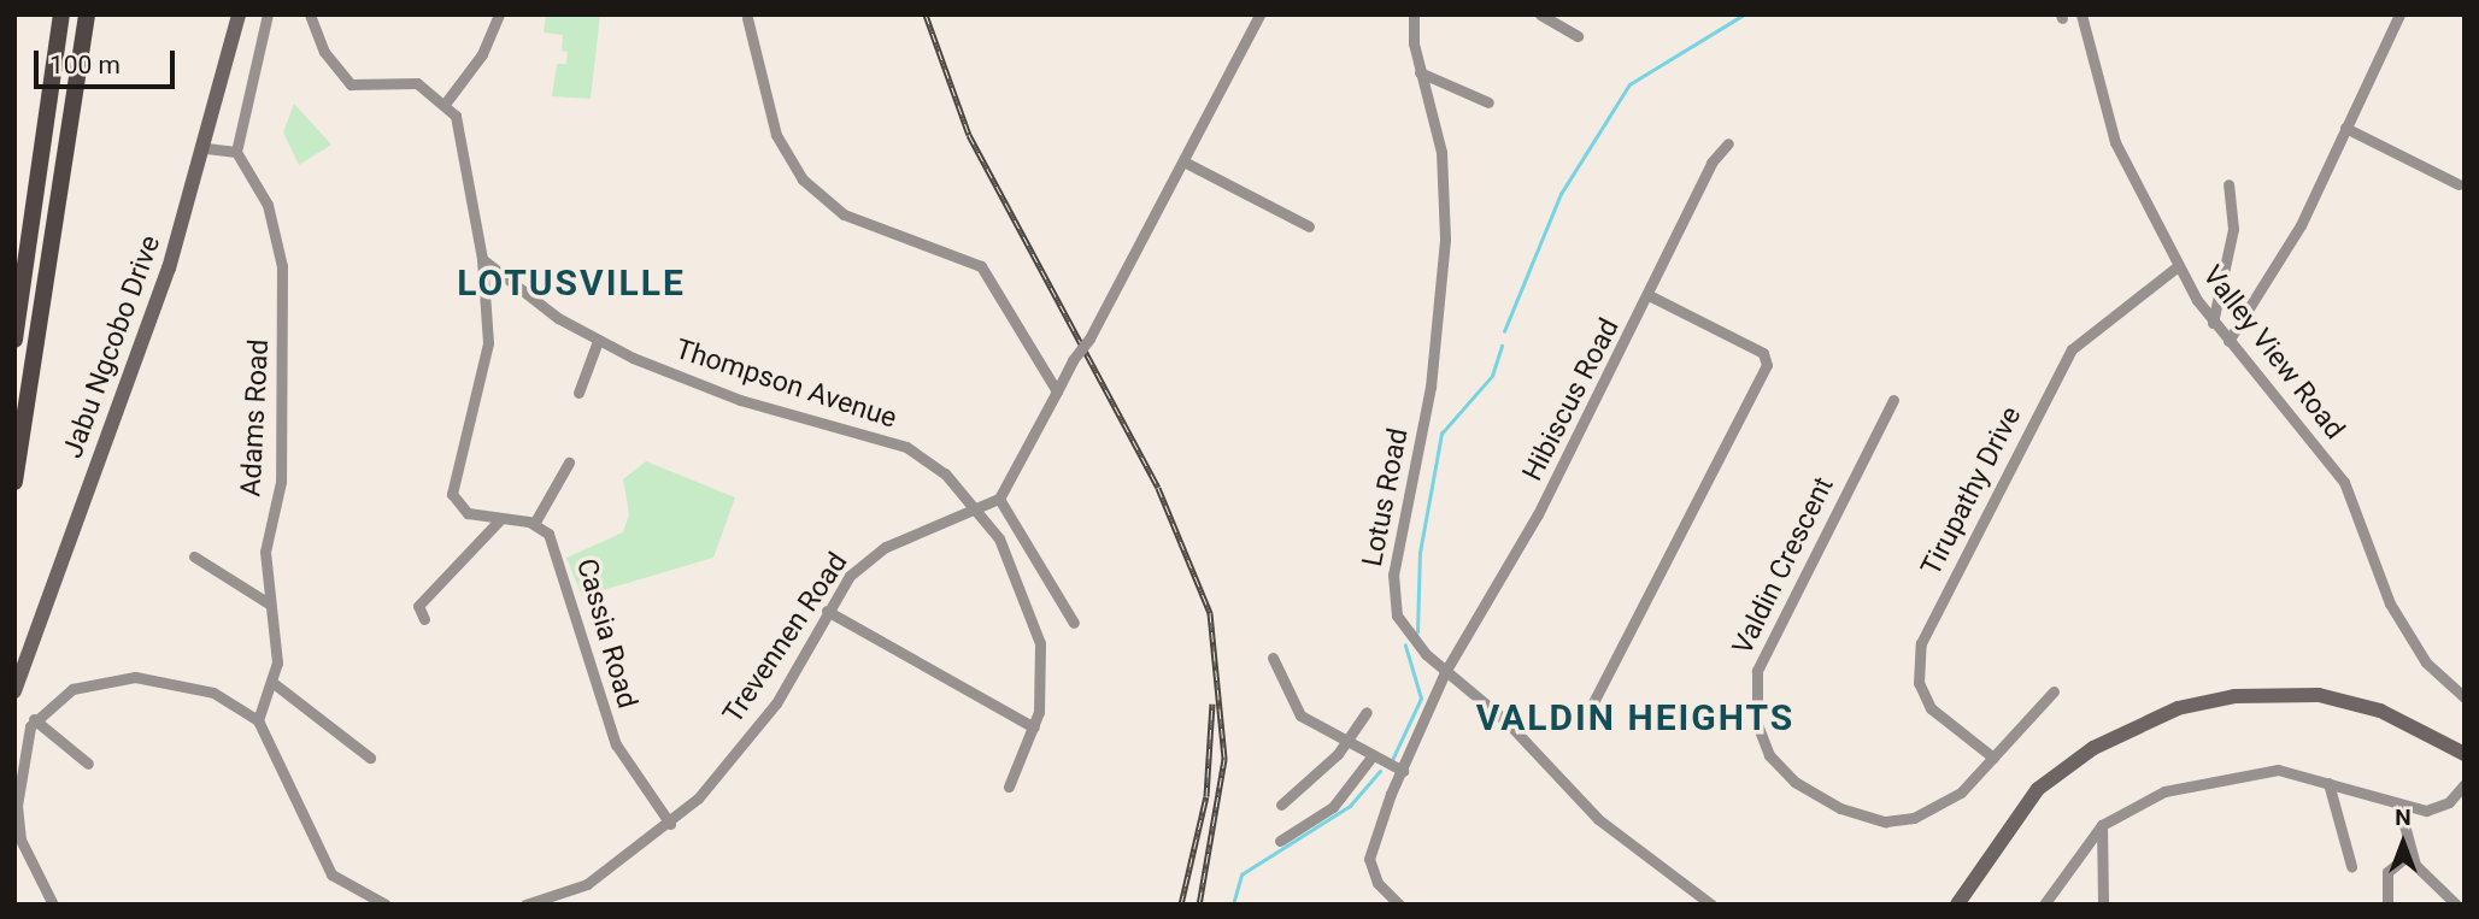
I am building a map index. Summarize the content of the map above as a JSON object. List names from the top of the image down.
{
  "streets": {
    "main road": ["Jabu Ngcobo Drive"],
    "street": [
      "Valley View Road",
      "Thompson Avenue",
      "Hibiscus Road",
      "Adams Road",
      "Tirupathy Drive",
      "Lotus Road",
      "Valdin Crescent",
      "Cassia Road",
      "Trevennen Road"
    ]
  },
  "crossings": [
    ["Valley View Road", "Tirupathy Drive"],
    ["Thompson Avenue", "Trevennen Road"],
    ["Hibiscus Road", "Lotus Road"],
    ["Tirupathy Drive", "Valdin Crescent"],
    ["Cassia Road", "Trevennen Road"]
  ],
  "districts": ["LOTUSVILLE", "VALDIN HEIGHTS"],
  "scale_bar": "100 m",
  "north": "top"
}
